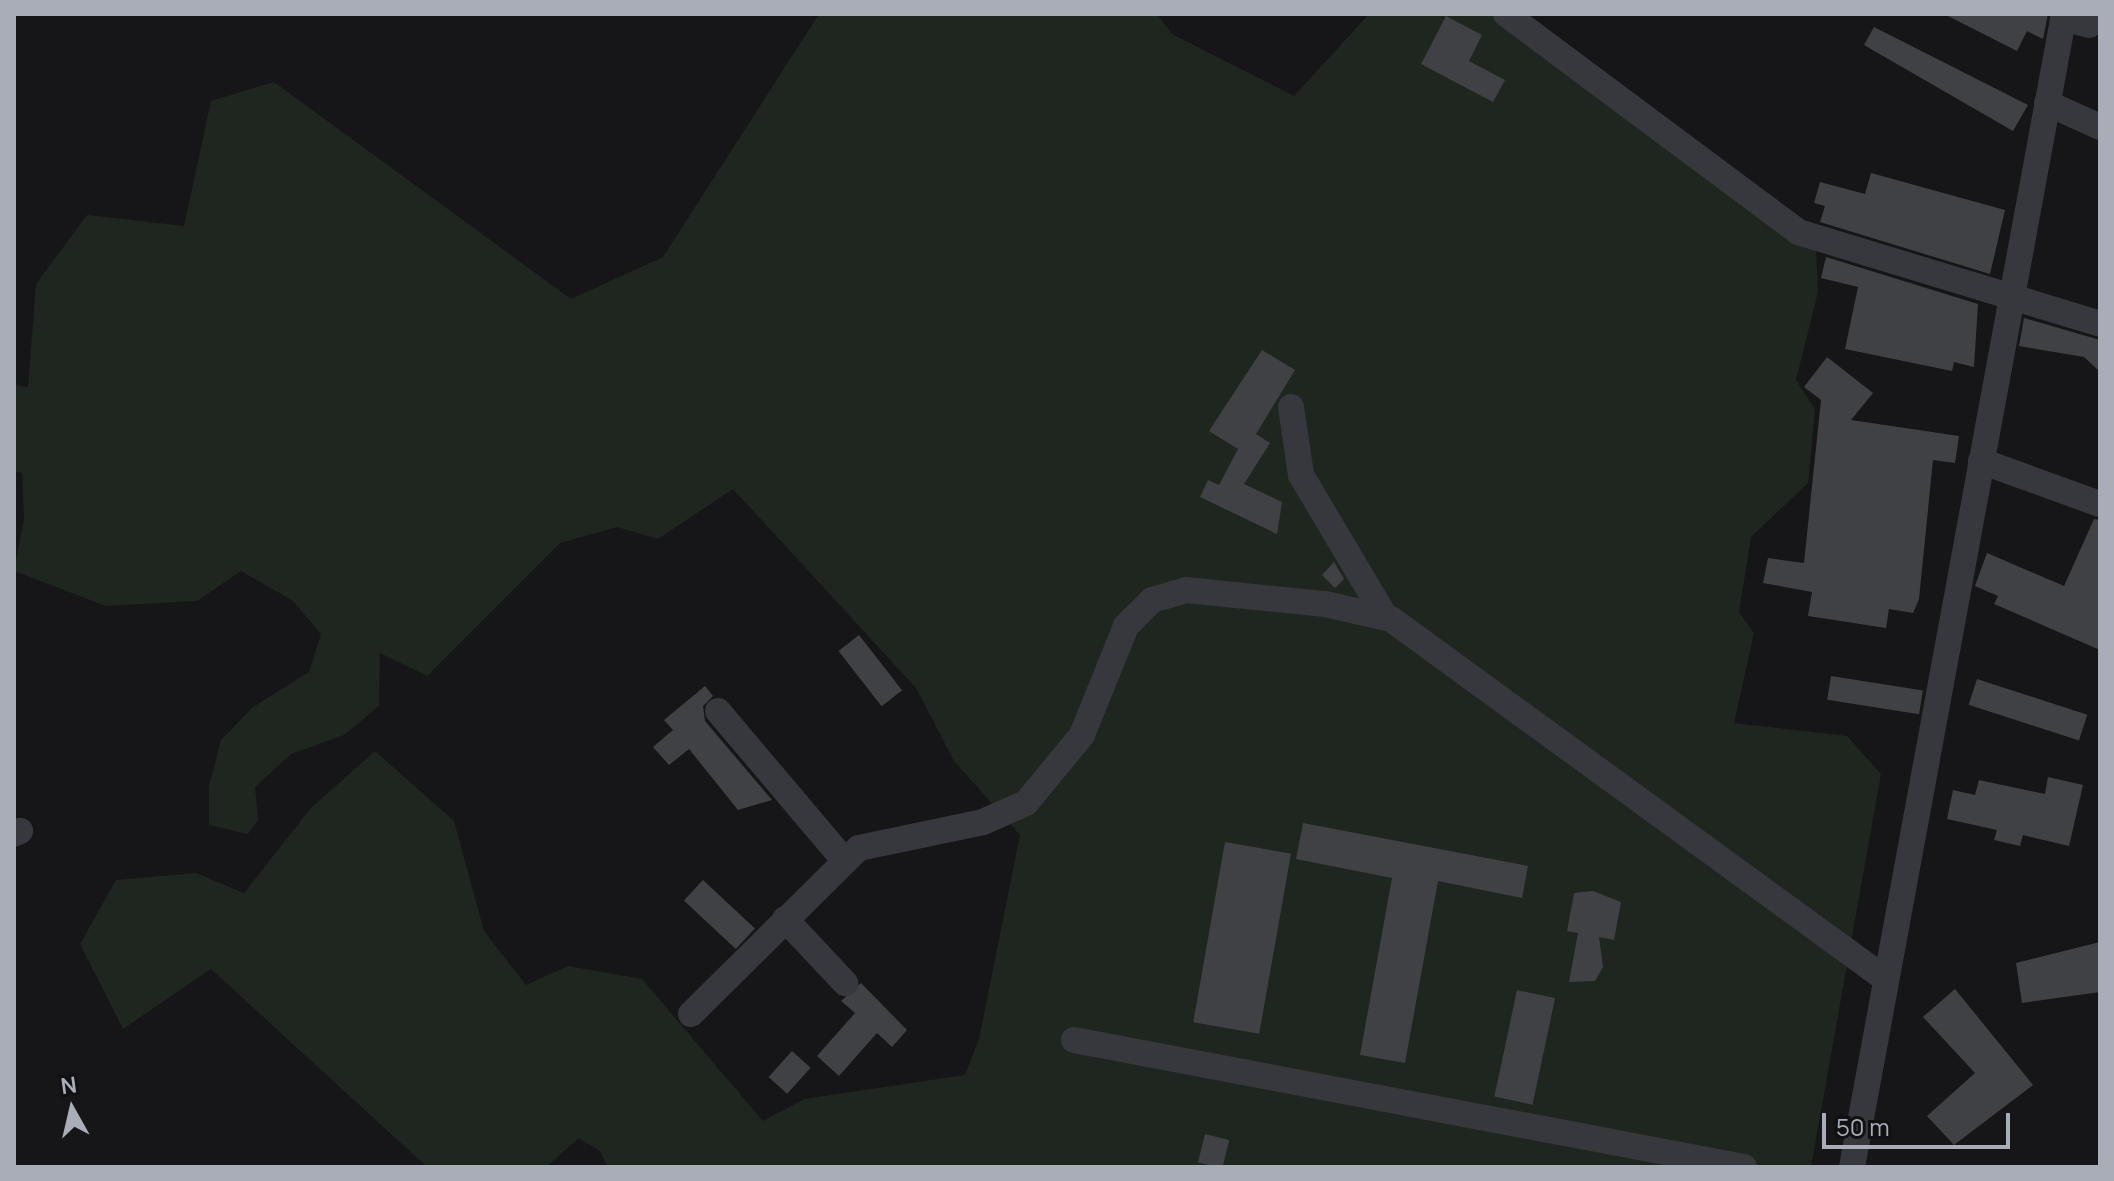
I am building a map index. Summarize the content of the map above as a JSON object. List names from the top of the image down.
{
  "scale_bar": "50 m",
  "north": "top"
}
